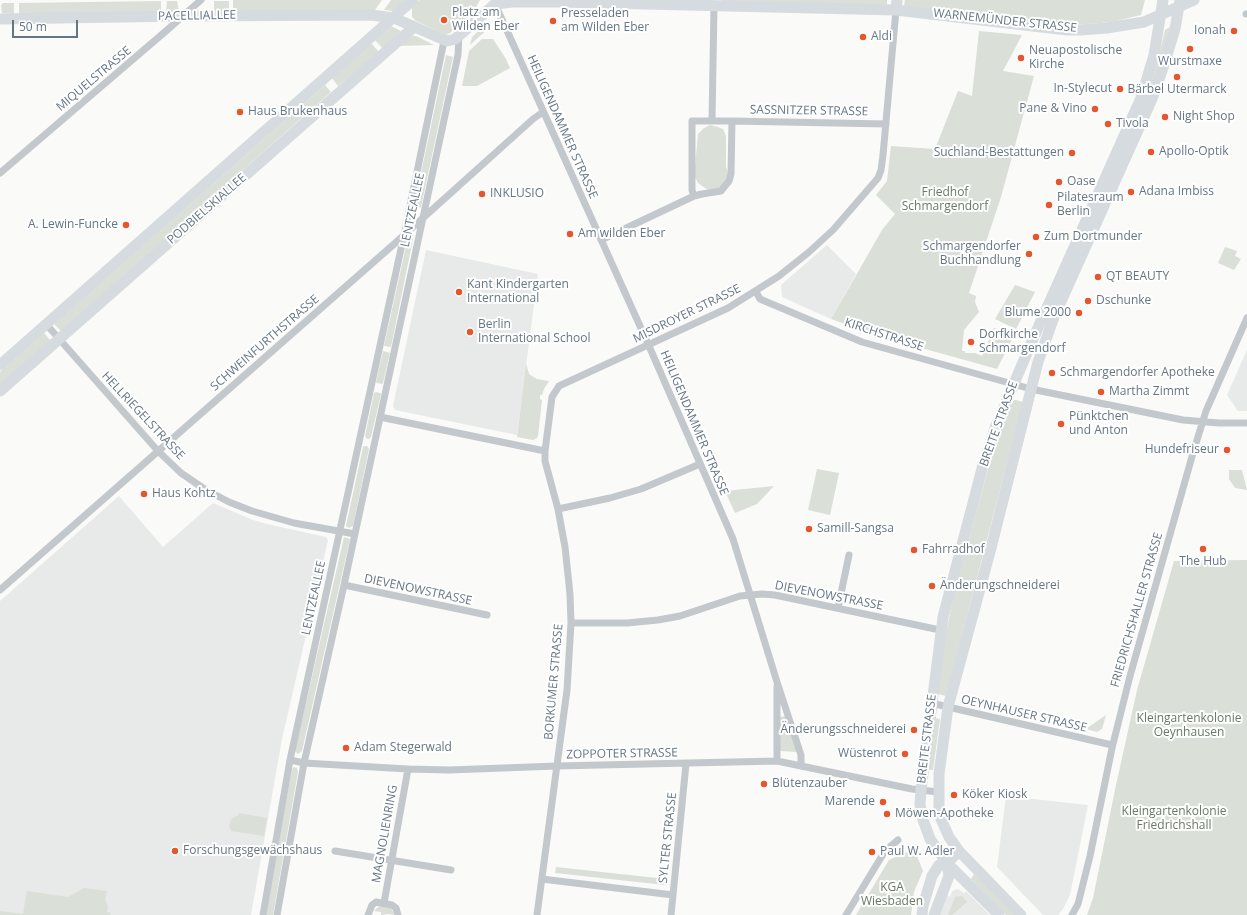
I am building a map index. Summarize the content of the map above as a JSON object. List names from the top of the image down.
{
  "streets": {
    "street": [
      "PACELLIALLEE",
      "WARNEMÜNDER STRASSE",
      "MIQUELSTRASSE",
      "SASSNITZER STRASSE",
      "HEILIGENDAMMER STRASSE",
      "PODBIELSKIALLEE",
      "LENTZEALLEE",
      "MISDROYER STRASSE",
      "KIRCHSTRASSE",
      "SCHWEINFURTHSTRASSE",
      "HELLRIEGELSTRASSE",
      "BREITE STRASSE",
      "DIEVENOWSTRASSE",
      "FRIEDRICHSHALLER STRASSE",
      "BORKUMER STRASSE",
      "OEYNHAUSER STRASSE",
      "ZOPPOTER STRASSE",
      "MAGNOLIENRING",
      "SYLTER STRASSE"
    ]
  },
  "crossings": [
    ["PACELLIALLEE", "MIQUELSTRASSE"],
    ["PACELLIALLEE", "PODBIELSKIALLEE"],
    ["WARNEMÜNDER STRASSE", "HEILIGENDAMMER STRASSE"],
    ["WARNEMÜNDER STRASSE", "MISDROYER STRASSE"],
    ["WARNEMÜNDER STRASSE", "BREITE STRASSE"],
    ["SASSNITZER STRASSE", "MISDROYER STRASSE"],
    ["HEILIGENDAMMER STRASSE", "MISDROYER STRASSE"],
    ["HEILIGENDAMMER STRASSE", "SCHWEINFURTHSTRASSE"],
    ["HEILIGENDAMMER STRASSE", "DIEVENOWSTRASSE"],
    ["HEILIGENDAMMER STRASSE", "ZOPPOTER STRASSE"],
    ["PODBIELSKIALLEE", "HELLRIEGELSTRASSE"],
    ["LENTZEALLEE", "SCHWEINFURTHSTRASSE"],
    ["LENTZEALLEE", "HELLRIEGELSTRASSE"],
    ["LENTZEALLEE", "DIEVENOWSTRASSE"],
    ["LENTZEALLEE", "ZOPPOTER STRASSE"],
    ["MISDROYER STRASSE", "KIRCHSTRASSE"],
    ["MISDROYER STRASSE", "BORKUMER STRASSE"],
    ["KIRCHSTRASSE", "BREITE STRASSE"],
    ["KIRCHSTRASSE", "FRIEDRICHSHALLER STRASSE"],
    ["SCHWEINFURTHSTRASSE", "HELLRIEGELSTRASSE"],
    ["BREITE STRASSE", "DIEVENOWSTRASSE"],
    ["BREITE STRASSE", "OEYNHAUSER STRASSE"],
    ["BREITE STRASSE", "ZOPPOTER STRASSE"],
    ["DIEVENOWSTRASSE", "BORKUMER STRASSE"],
    ["FRIEDRICHSHALLER STRASSE", "OEYNHAUSER STRASSE"],
    ["BORKUMER STRASSE", "ZOPPOTER STRASSE"],
    ["ZOPPOTER STRASSE", "MAGNOLIENRING"],
    ["ZOPPOTER STRASSE", "SYLTER STRASSE"]
  ],
  "parks": [
    "Friedhof Schmargendorf",
    "Kleingartenkolonie Oeynhausen",
    "Kleingartenkolonie Friedrichshall",
    "KGA Wiesbaden"
  ],
  "places": [
    "Platz am Wilden Eber",
    "Presseladen am Wilden Eber",
    "Ionah",
    "Aldi",
    "Wurstmaxe",
    "Neuapostolische Kirche",
    "Bärbel Utermarck",
    "In-Stylecut",
    "Pane & Vino",
    "Haus Brukenhaus",
    "Night Shop",
    "Tivola",
    "Apollo-Optik",
    "Suchland-Bestattungen",
    "Oase",
    "Adana Imbiss",
    "INKLUSIO",
    "Pilatesraum Berlin",
    "A. Lewin-Funcke",
    "Am wilden Eber",
    "Zum Dortmunder",
    "Schmargendorfer Buchhandlung",
    "QT BEAUTY",
    "Kant Kindergarten International",
    "Dschunke",
    "Blume 2000",
    "Berlin International School",
    "Dorfkirche Schmargendorf",
    "Schmargendorfer Apotheke",
    "Martha Zimmt",
    "Pünktchen und Anton",
    "Hundefriseur",
    "Haus Kohtz",
    "Samill-Sangsa",
    "The Hub",
    "Fahrradhof",
    "Änderungschneiderei",
    "Änderungsschneiderei",
    "Adam Stegerwald",
    "Wüstenrot",
    "Blütenzauber",
    "Köker Kiosk",
    "Marende",
    "Möwen-Apotheke",
    "Forschungsgewächshaus",
    "Paul W. Adler"
  ],
  "scale_bar": "50 m"
}
